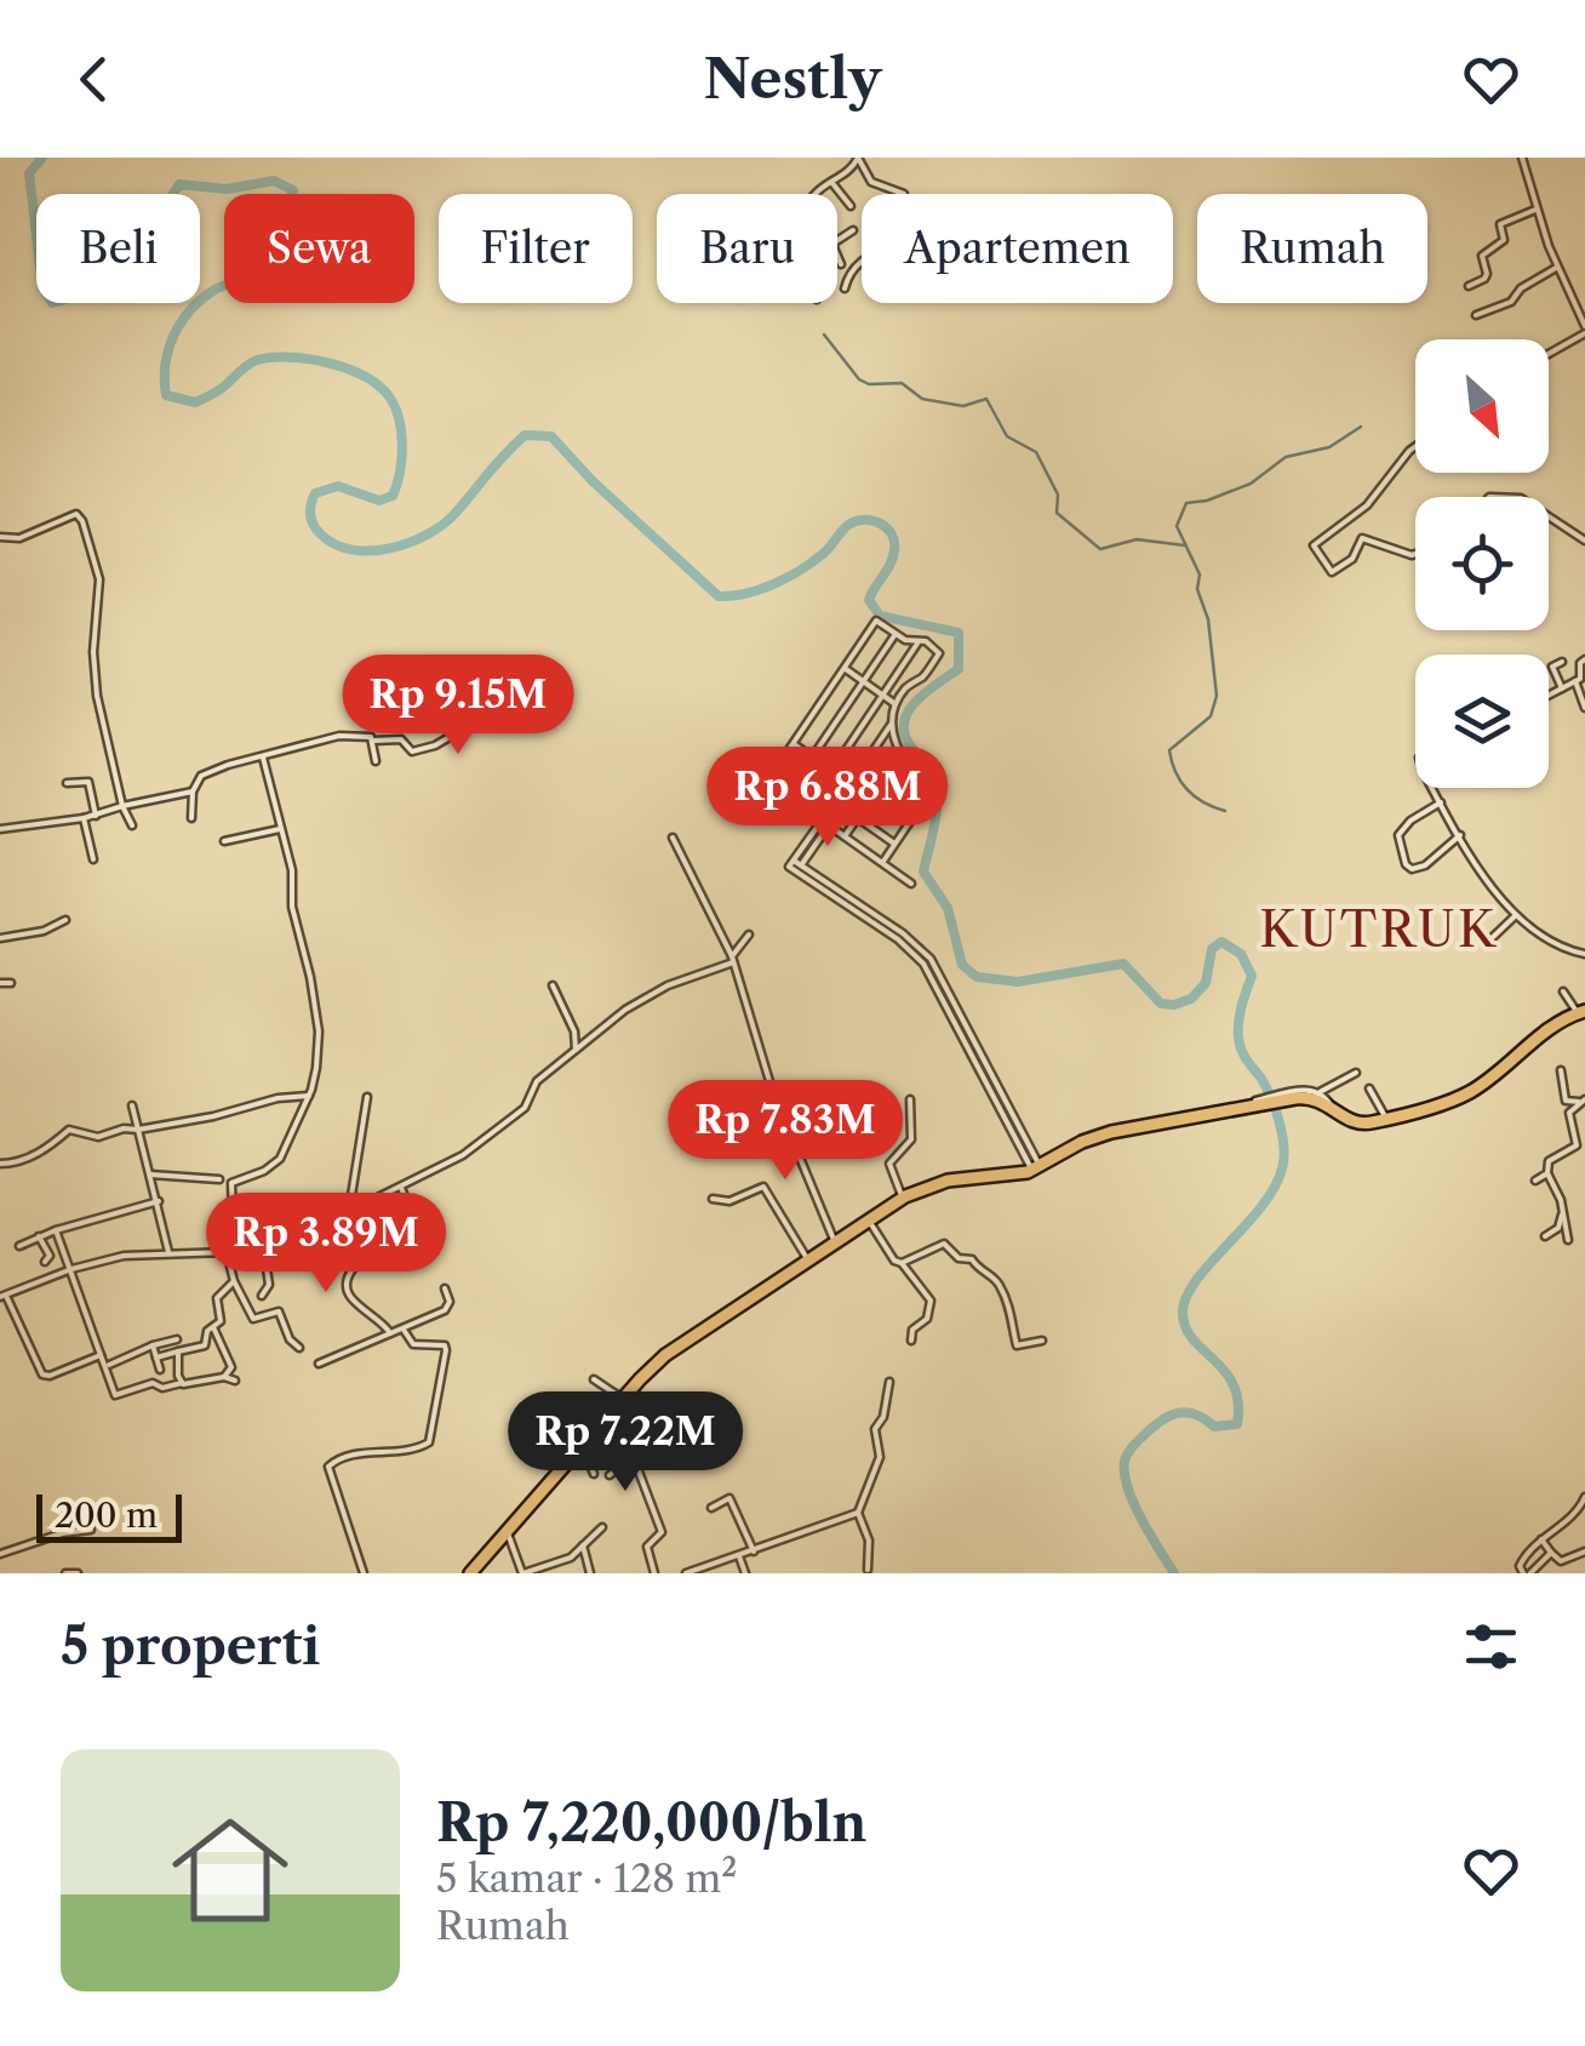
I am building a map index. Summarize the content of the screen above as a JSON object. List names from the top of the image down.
{
  "districts": ["KUTRUK"],
  "scale_bar": "200 m",
  "north": "bottom right",
  "page": {
    "header": "Nestly",
    "chip": [
      "Beli",
      "Sewa",
      "Filter",
      "Baru",
      "Apartemen",
      "Rumah"
    ],
    "price": [
      "Rp 9.15M",
      "Rp 6.88M",
      "Rp 7.83M",
      "Rp 3.89M",
      "Rp 7.22M"
    ],
    "scale": "200 m",
    "heading": "5 properti",
    "list": [
      {
        "name": "Rp 7,220,000/bln",
        "note": "5 kamar · 128 m² · Rumah"
      }
    ]
  }
}
